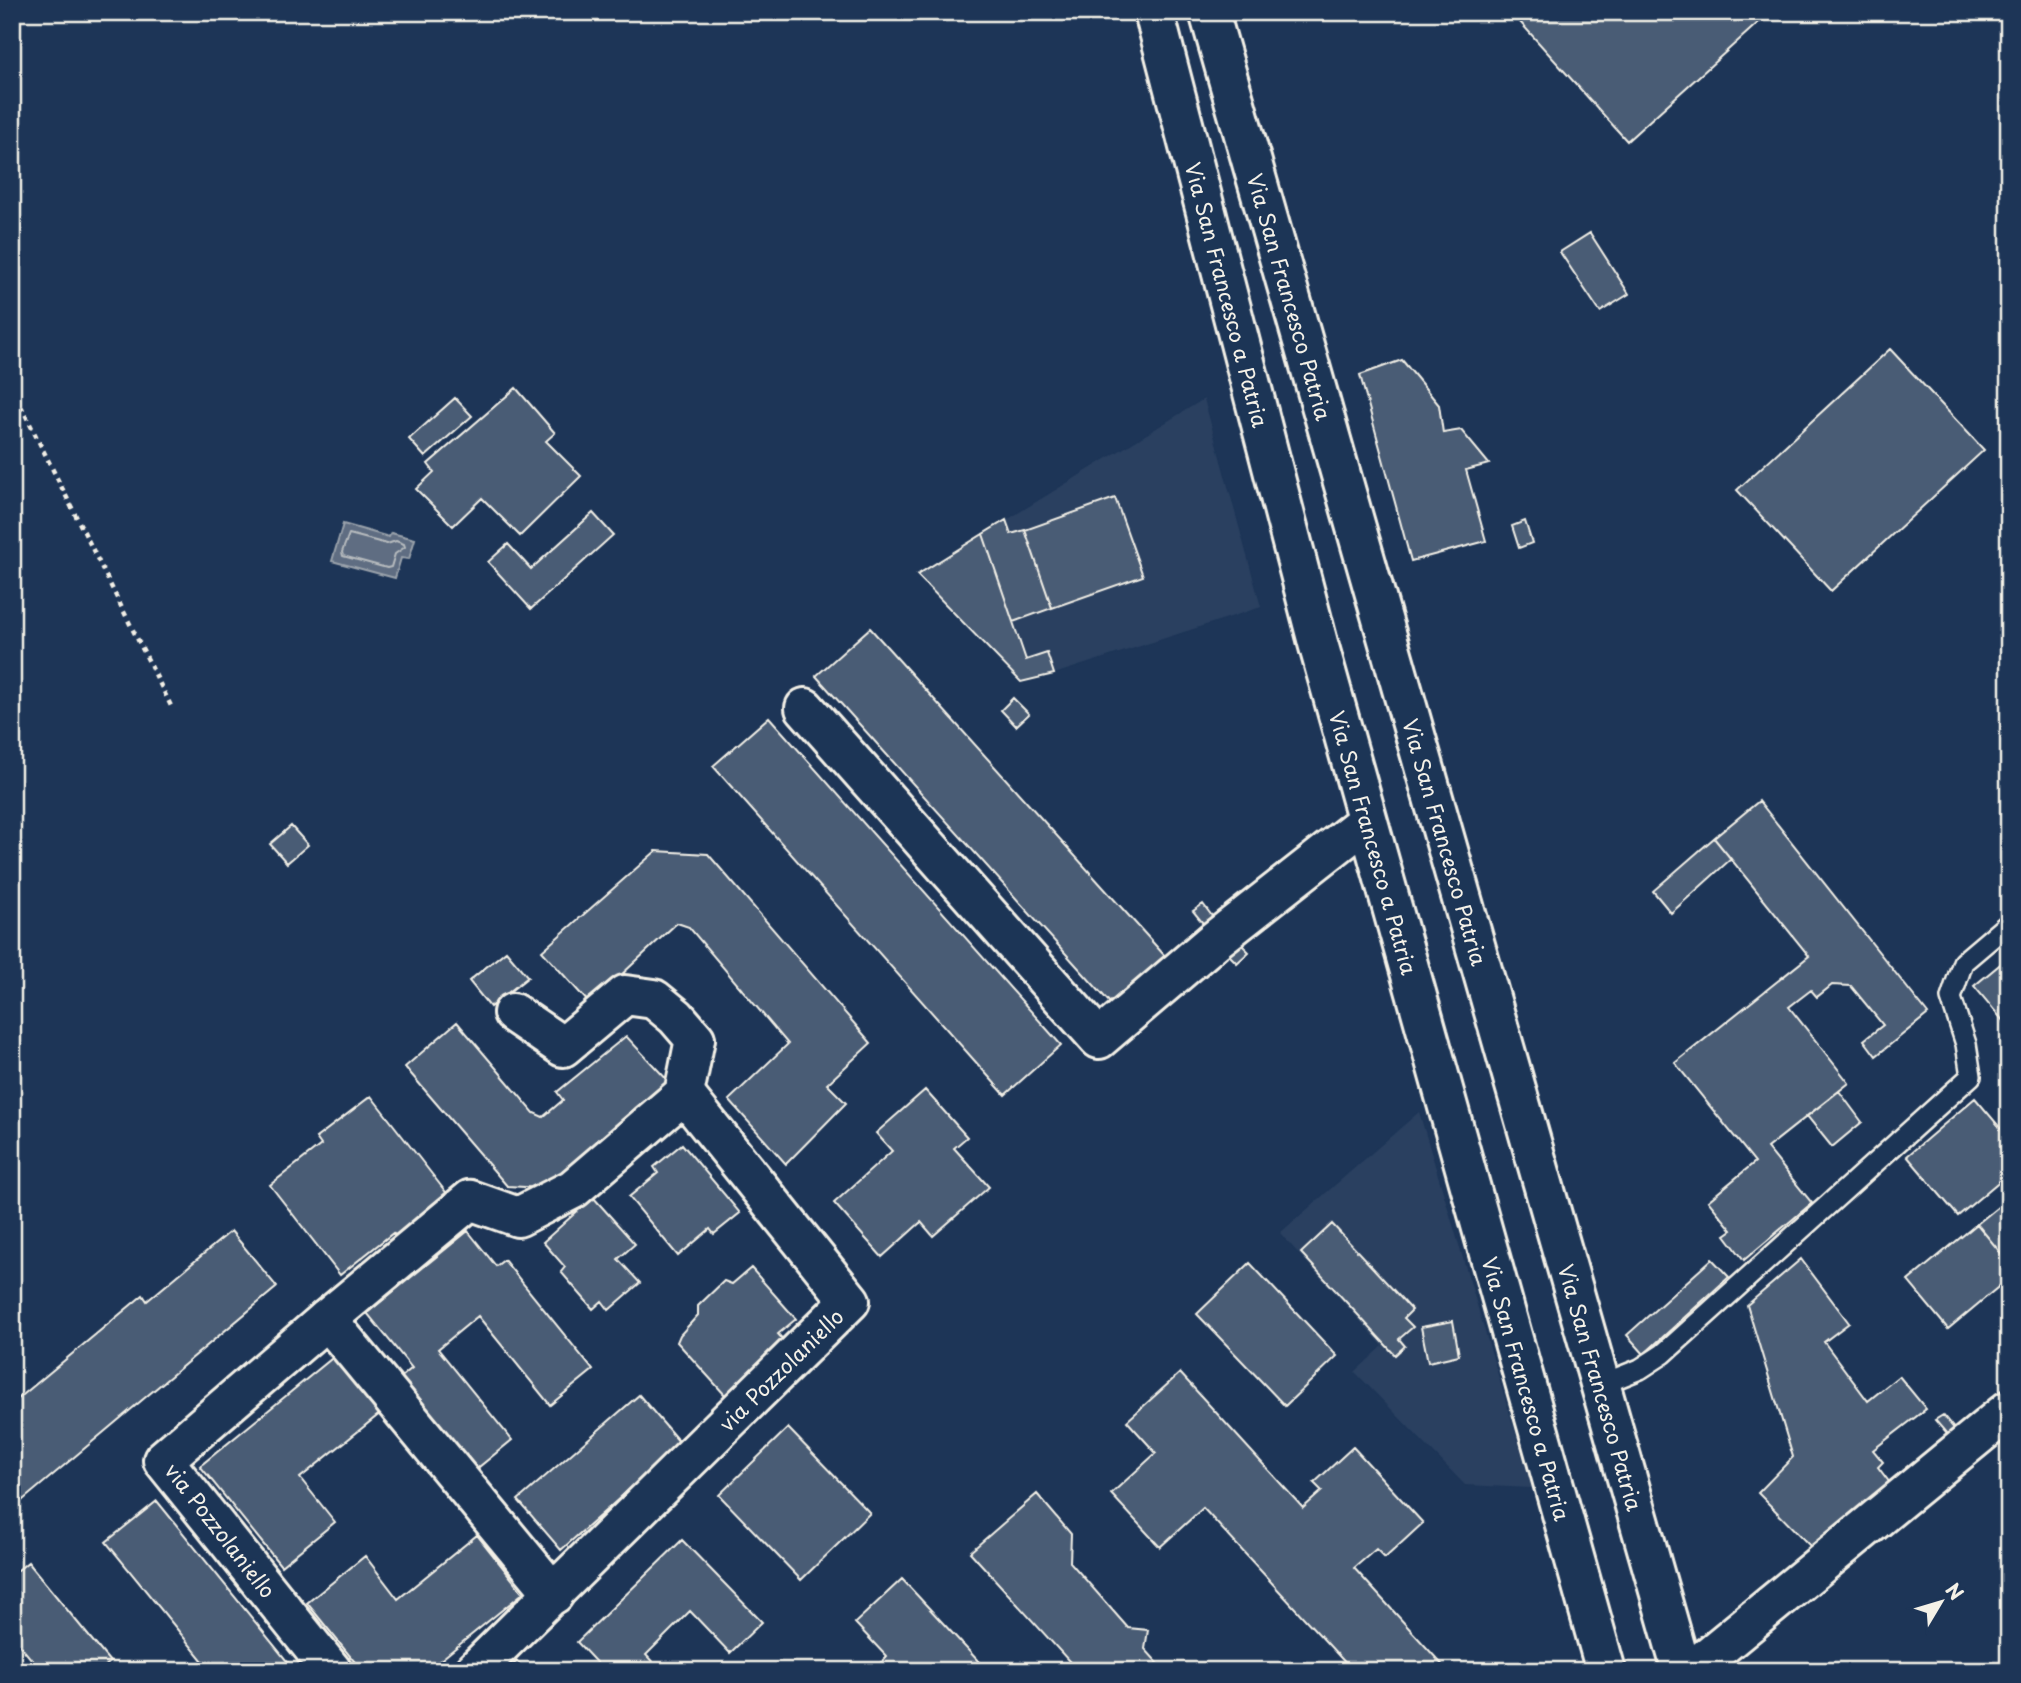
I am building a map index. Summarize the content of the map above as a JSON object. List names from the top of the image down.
{
  "streets": {
    "street": ["Via San Francesco a Patria", "Via San Francesco Patria", "via Pozzolaniello"]
  },
  "north": "top right"
}
